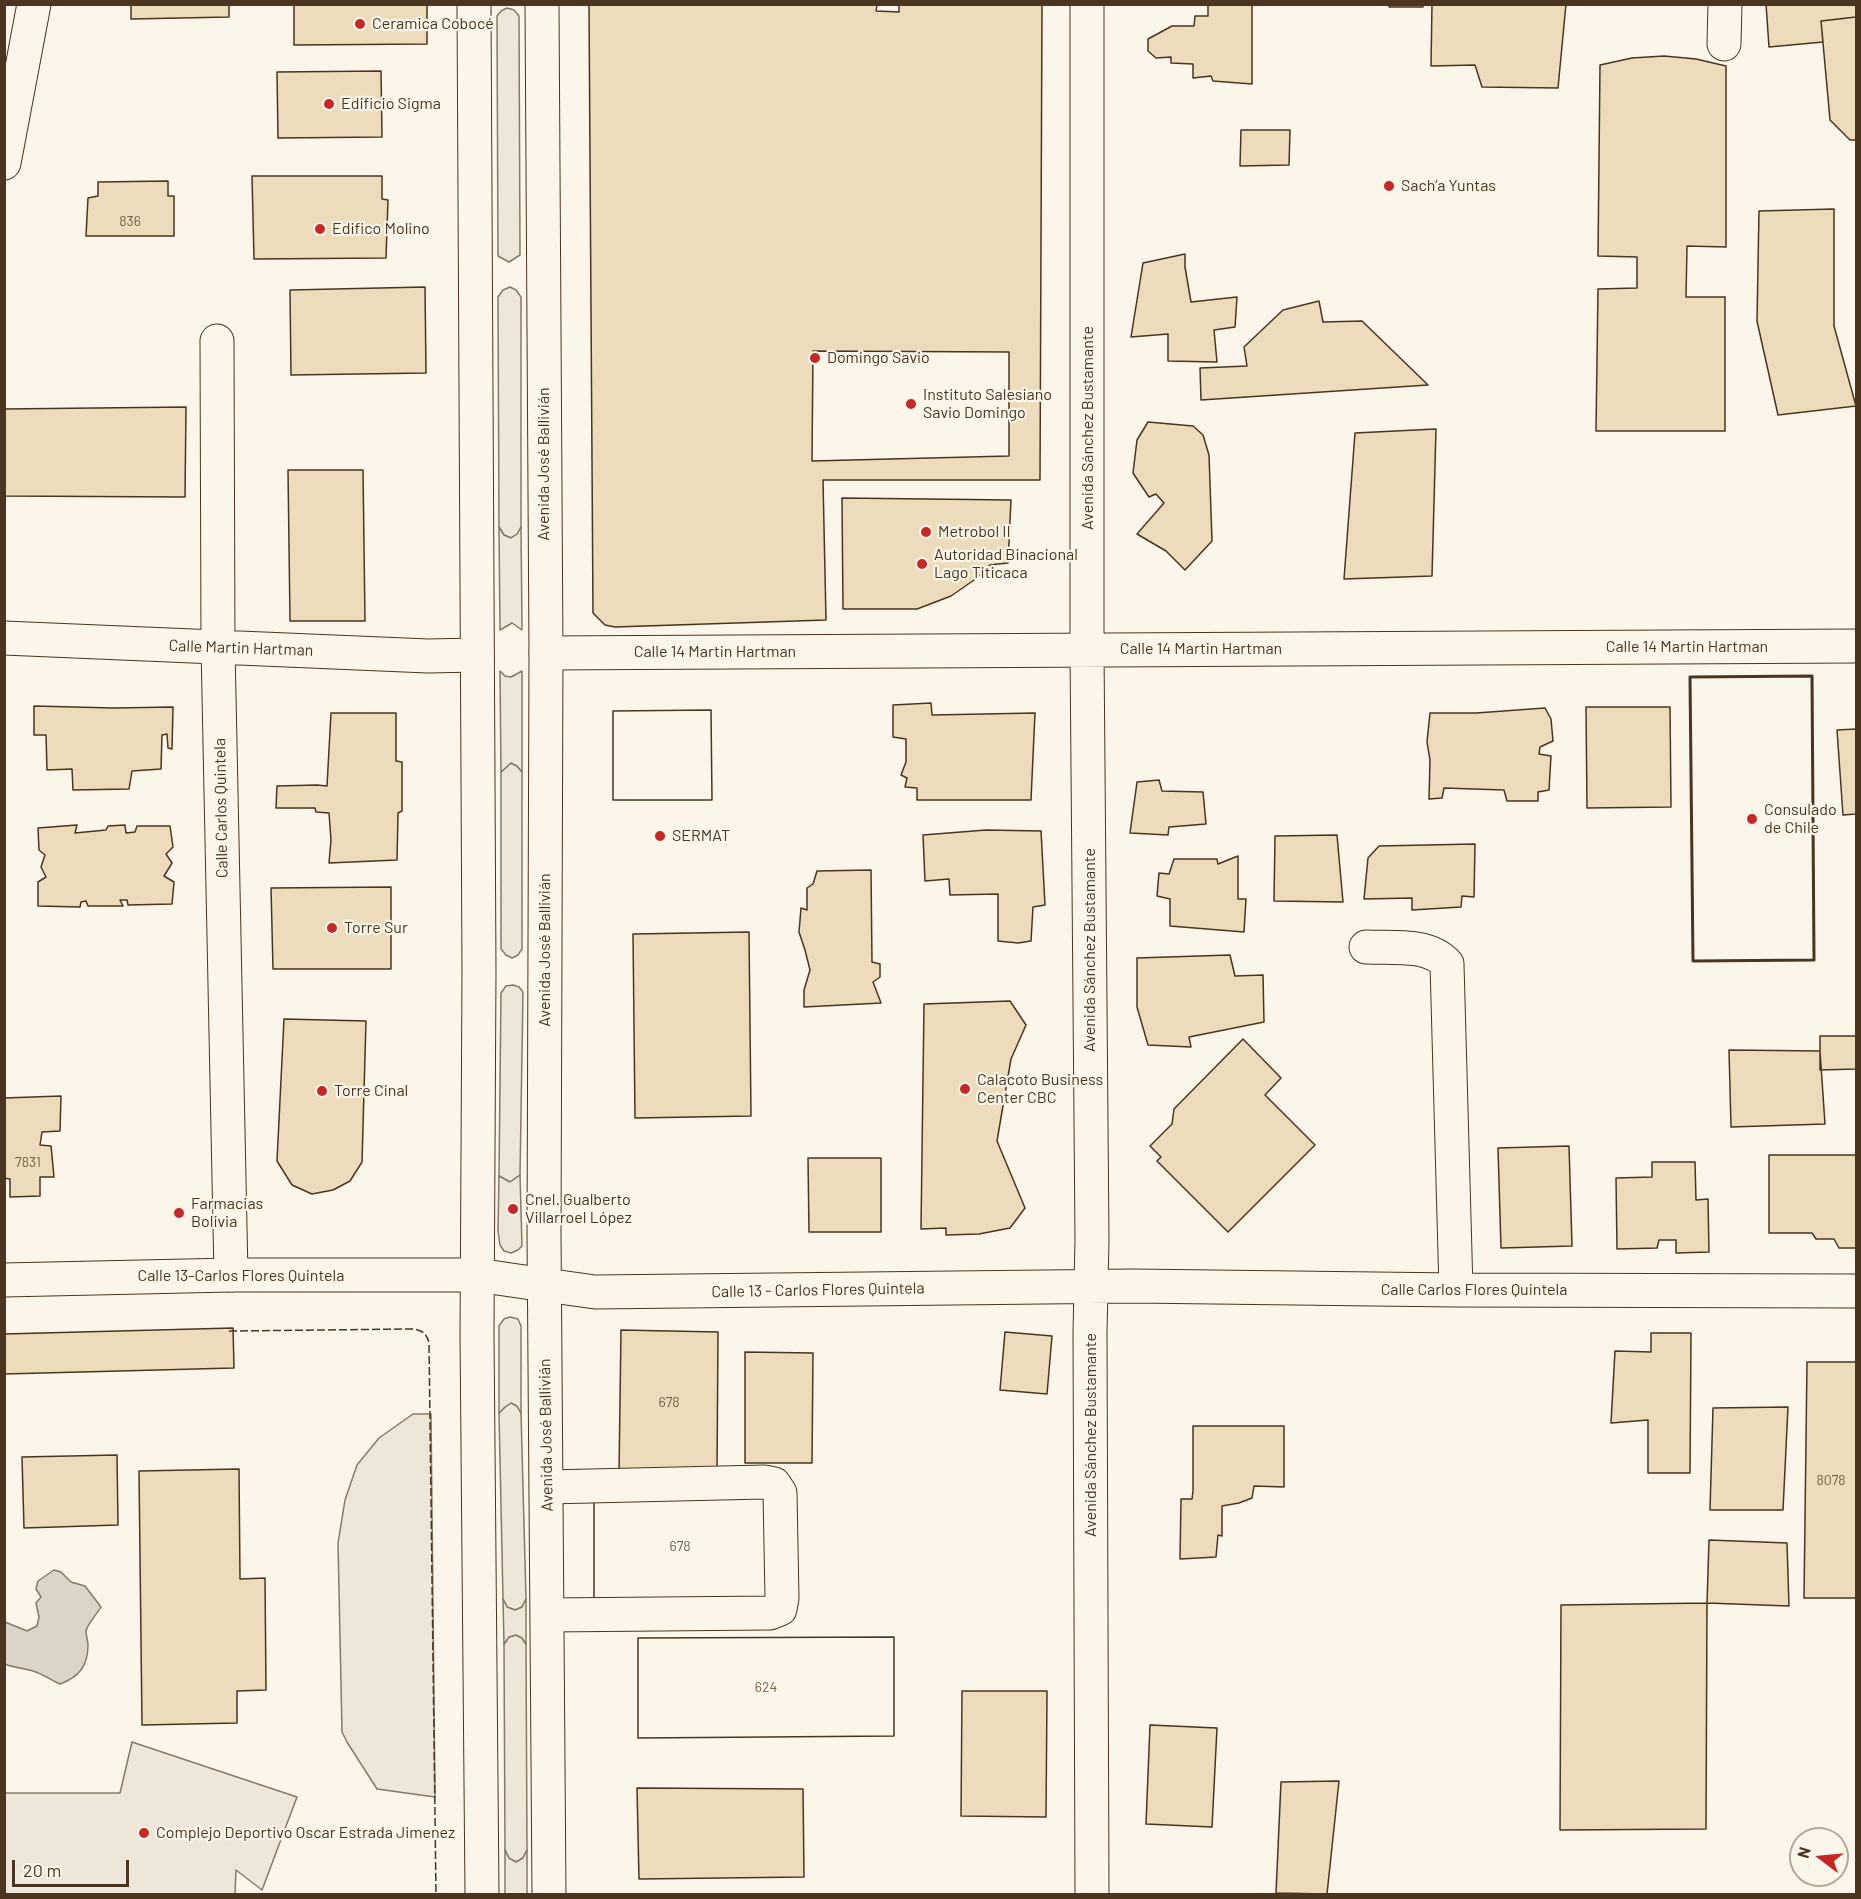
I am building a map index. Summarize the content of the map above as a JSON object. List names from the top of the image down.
{
  "streets": {
    "street": [
      "Avenida Sánchez Bustamante",
      "Avenida José Ballivián",
      "Calle 14 Martin Hartman",
      "Calle Martin Hartman",
      "Calle Carlos Quintela",
      "Calle 13-Carlos Flores Quintela",
      "Calle 13 - Carlos Flores Quintela",
      "Calle Carlos Flores Quintela"
    ]
  },
  "crossings": [
    ["Avenida Sánchez Bustamante", "Calle 14 Martin Hartman"],
    ["Avenida Sánchez Bustamante", "Calle 13 - Carlos Flores Quintela"],
    ["Avenida Sánchez Bustamante", "Calle Carlos Flores Quintela"],
    ["Avenida José Ballivián", "Calle 14 Martin Hartman"],
    ["Avenida José Ballivián", "Calle 13-Carlos Flores Quintela"],
    ["Avenida José Ballivián", "Calle 13 - Carlos Flores Quintela"],
    ["Calle Martin Hartman", "Calle Carlos Quintela"],
    ["Calle Carlos Quintela", "Calle 13-Carlos Flores Quintela"],
    ["Calle 13-Carlos Flores Quintela", "Calle 13 - Carlos Flores Quintela"],
    ["Calle 13 - Carlos Flores Quintela", "Calle Carlos Flores Quintela"]
  ],
  "places": [
    "Ceramica Cobocé",
    "Edificio Sigma",
    "Sach’a Yuntas",
    "Edifico Molino",
    "Domingo Savio",
    "Instituto Salesiano Savio Domingo",
    "Metrobol II",
    "Autoridad Binacional Lago Titicaca",
    "Consulado de Chile",
    "SERMAT",
    "Torre Sur",
    "Calacoto Business Center CBC",
    "Torre Cinal",
    "Cnel. Gualberto Villarroel López",
    "Farmacias Bolivia",
    "Complejo Deportivo Oscar Estrada Jimenez"
  ],
  "house_numbers": [
    "836",
    "7831",
    "678",
    "8078",
    "678",
    "624"
  ],
  "scale_bar": "20 m",
  "north": "left"
}
